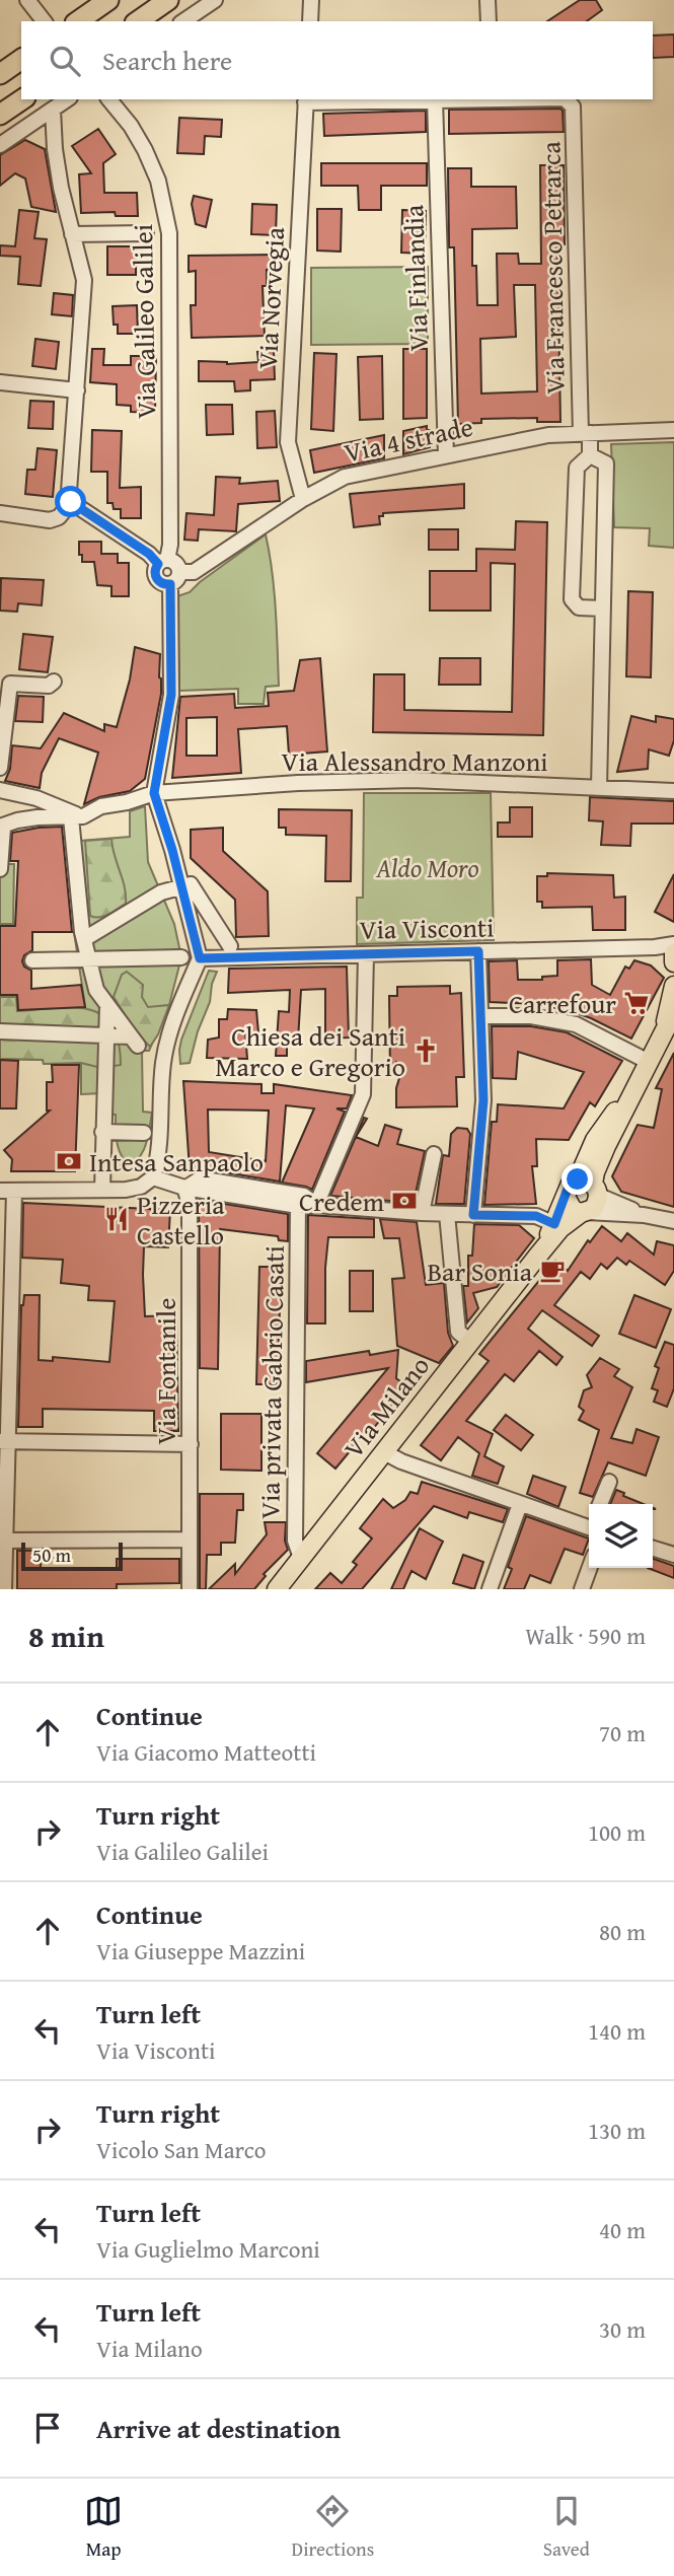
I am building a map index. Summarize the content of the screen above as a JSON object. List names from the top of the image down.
{
  "streets": {
    "main road": ["Via Milano"],
    "street": [
      "Via Francesco Petrarca",
      "Via Finlandia",
      "Via Norvegia",
      "Via Galileo Galilei",
      "Via 4 strade",
      "Via Alessandro Manzoni",
      "Via Visconti",
      "Via Fontanile",
      "Via privata Gabrio Casati"
    ]
  },
  "crossings": [
    ["Via Francesco Petrarca", "Via 4 strade"],
    ["Via Finlandia", "Via 4 strade"],
    ["Via Norvegia", "Via 4 strade"],
    ["Via Galileo Galilei", "Via 4 strade"],
    ["Via privata Gabrio Casati", "Via Milano"]
  ],
  "parks": ["Aldo Moro"],
  "places": {
    "supermarket": ["Carrefour"],
    "church": ["Chiesa dei Santi Marco e Gregorio"],
    "bank": ["Intesa Sanpaolo", "Credem"],
    "restaurant": ["Pizzeria Castello"],
    "cafe": ["Bar Sonia"]
  },
  "scale_bar": "50 m",
  "page": {
    "search": "Search here",
    "scale": "50 m",
    "heading": ["8 min", "Walk · 590 m"],
    "list": [
      ["Continue", "Via Giacomo Matteotti", "70 m"],
      ["Turn right", "Via Galileo Galilei", "100 m"],
      ["Continue", "Via Giuseppe Mazzini", "80 m"],
      ["Turn left", "Via Visconti", "140 m"],
      ["Turn right", "Vicolo San Marco", "130 m"],
      ["Turn left", "Via Guglielmo Marconi", "40 m"],
      ["Turn left", "Via Milano", "30 m"],
      "Arrive at destination"
    ],
    "nav": ["Map", "Directions", "Saved"]
  }
}
